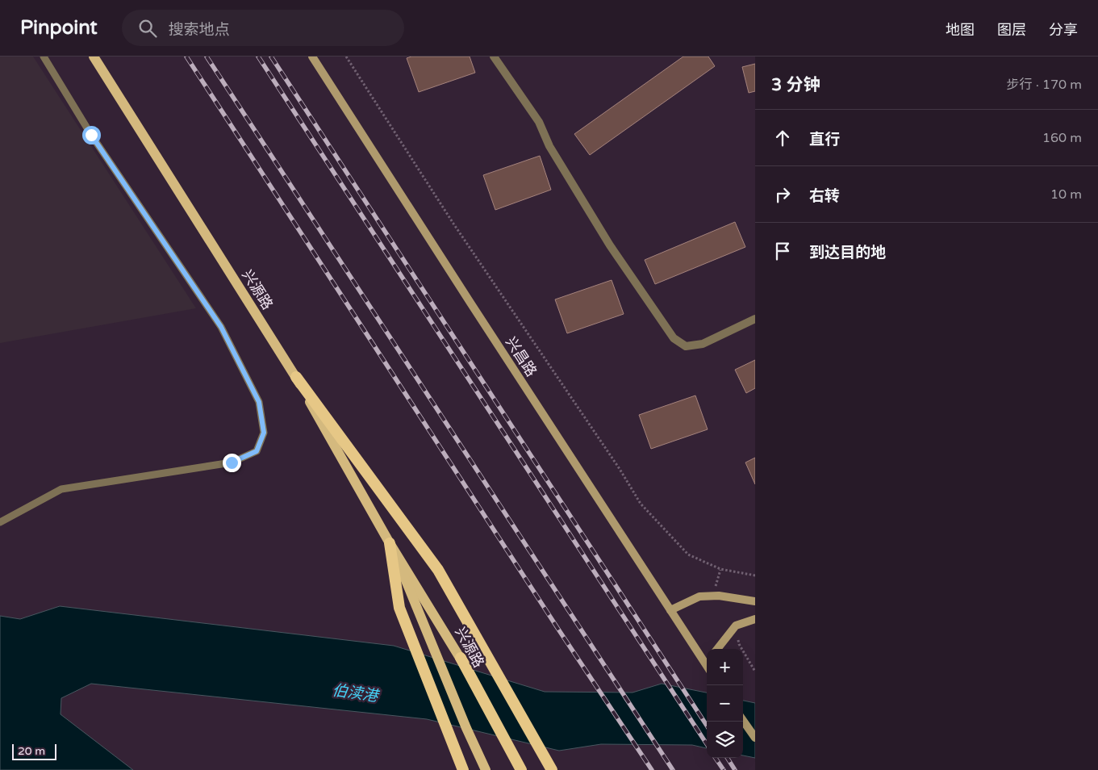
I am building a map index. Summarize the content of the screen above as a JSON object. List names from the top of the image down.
{
  "streets": {
    "main road": ["兴源路", "兴昌路"]
  },
  "water": ["伯渎港"],
  "scale_bar": "20 m",
  "page": {
    "header": "Pinpoint",
    "search": "搜索地点",
    "nav": ["地图", "图层", "分享"],
    "heading": ["3 分钟", "步行 · 170 m"],
    "list": [
      ["直行", "160 m"],
      ["右转", "10 m"],
      "到达目的地"
    ],
    "map_buttons": ["+", "−"],
    "scale": "20 m"
  }
}
